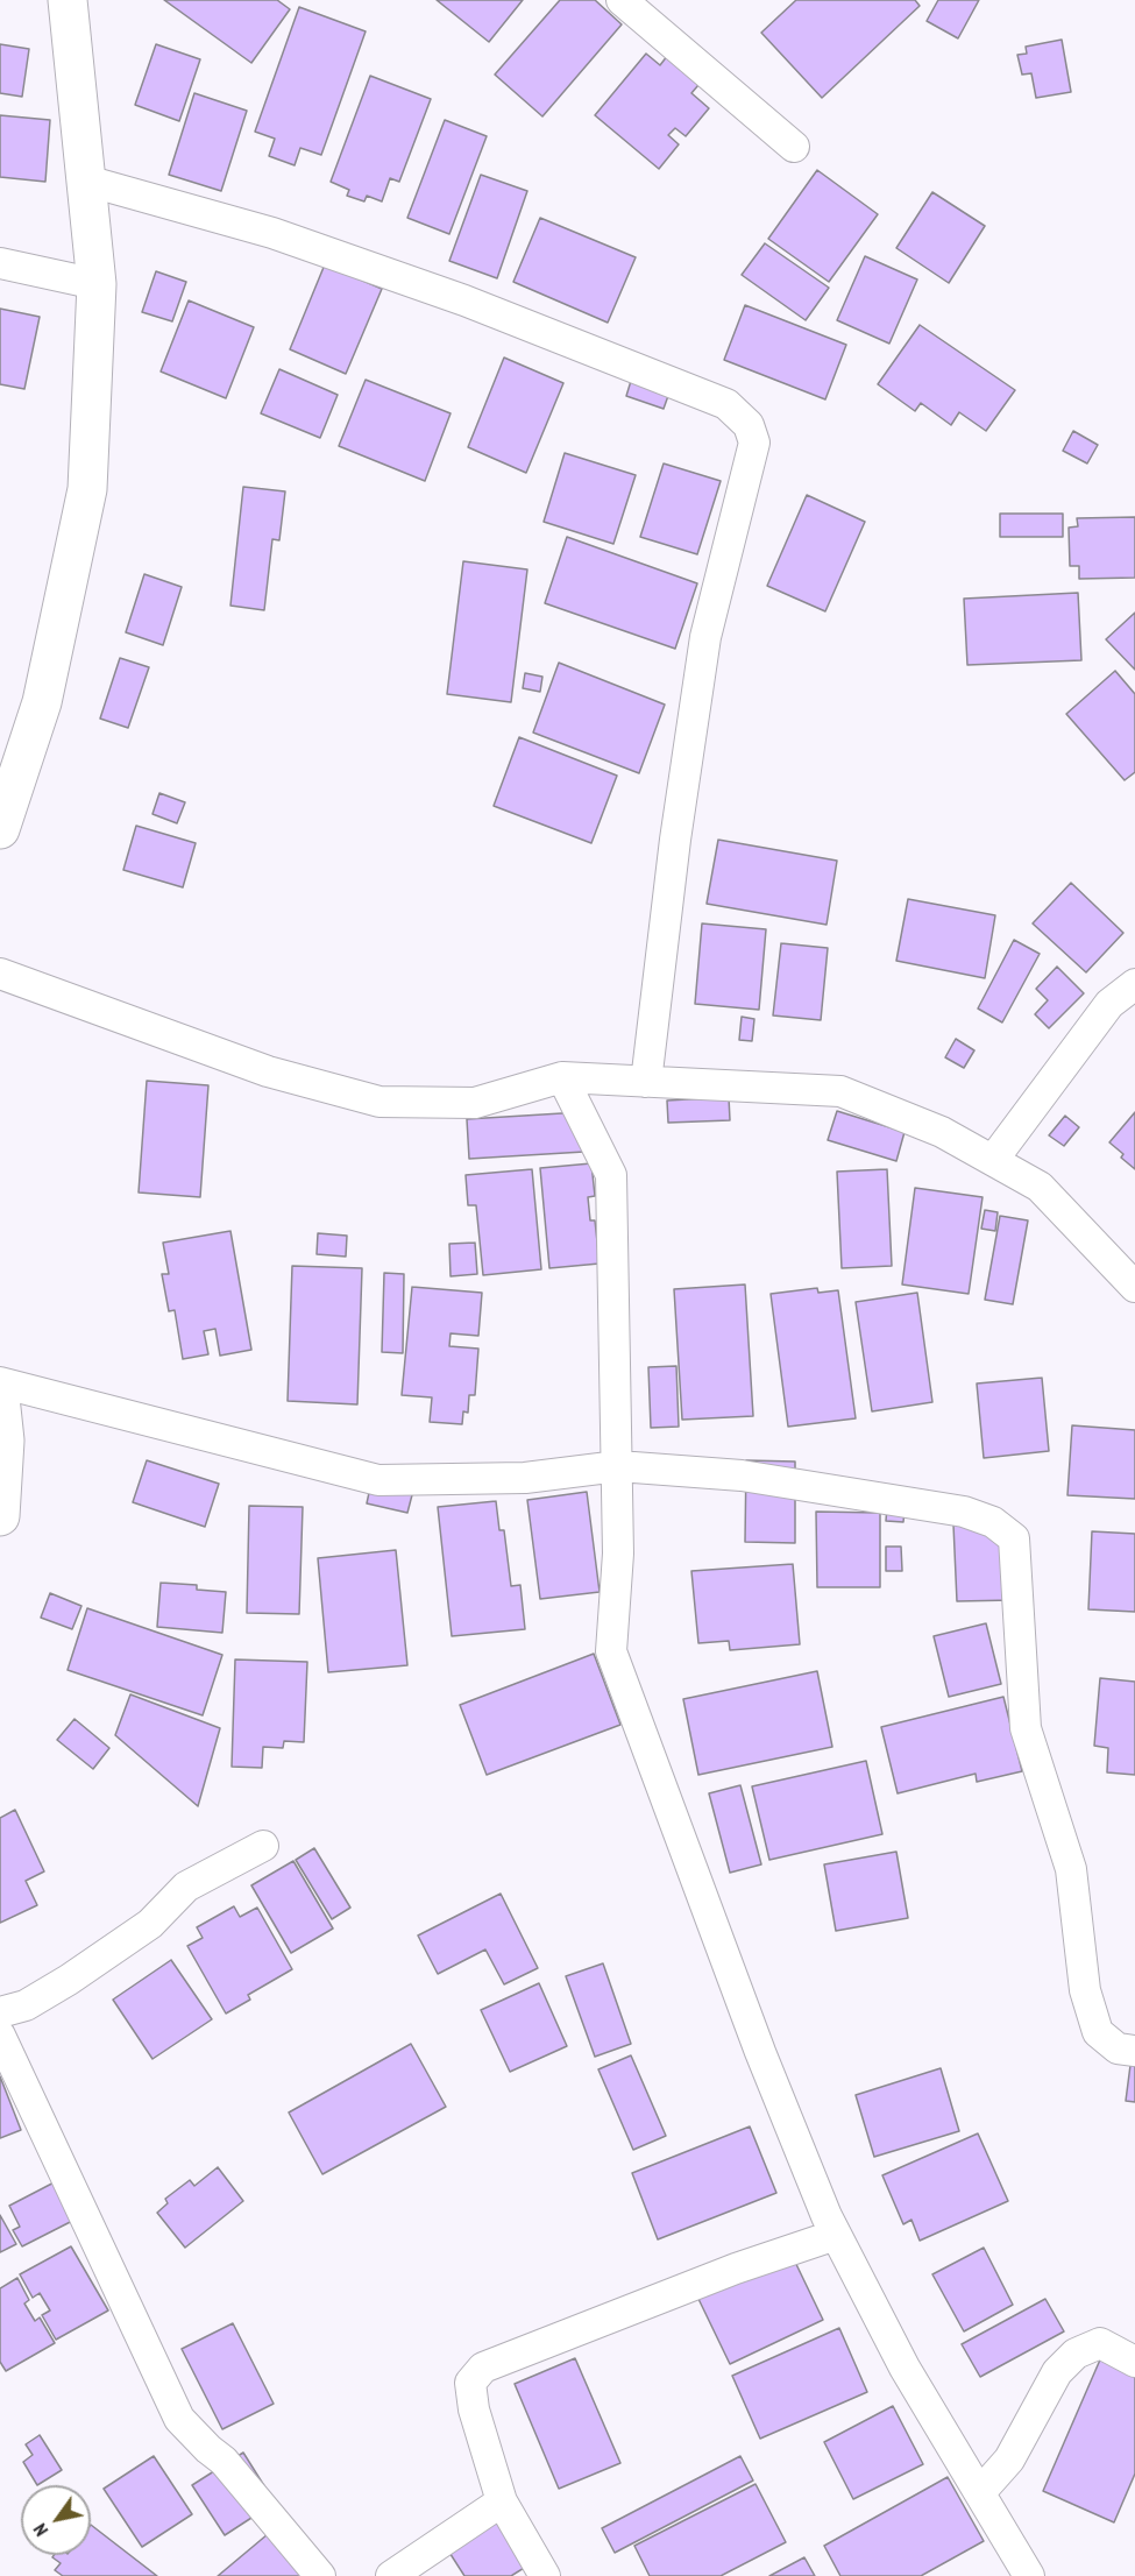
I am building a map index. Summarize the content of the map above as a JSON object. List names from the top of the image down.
{
  "north": "bottom left"
}
